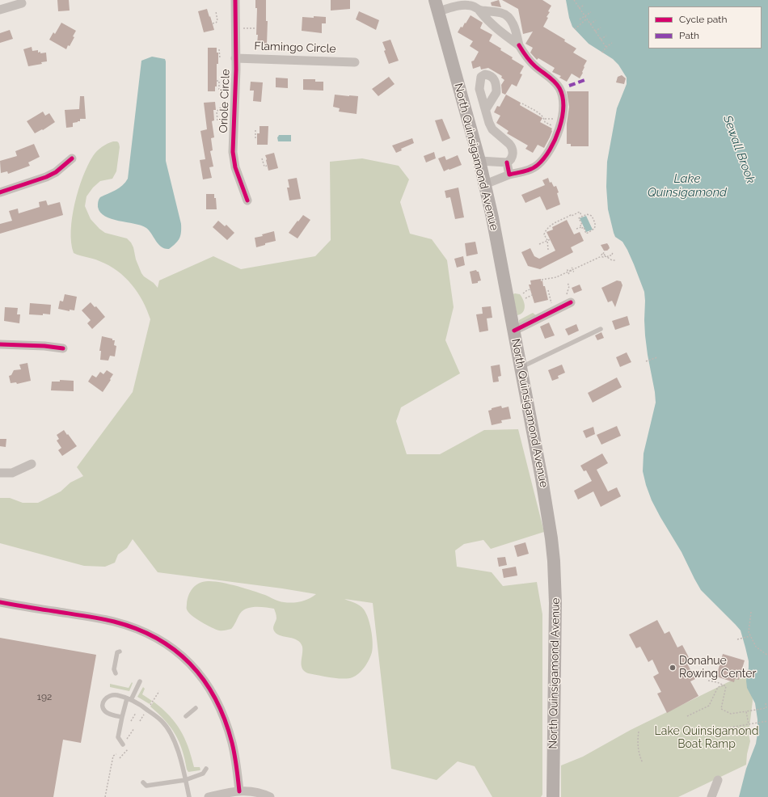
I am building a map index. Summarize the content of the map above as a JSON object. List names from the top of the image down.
{
  "streets": {
    "main road": ["North Quinsigamond Avenue"],
    "street": ["Flamingo Circle", "Oriole Circle"]
  },
  "crossings": [
    ["Flamingo Circle", "Oriole Circle"]
  ],
  "water": ["Sewall Brook", "Lake Quinsigamond"],
  "parks": ["Lake Quinsigamond Boat Ramp"],
  "places": ["Donahue Rowing Center"],
  "house_numbers": ["192"],
  "legend": ["Cycle path", "Path"]
}
